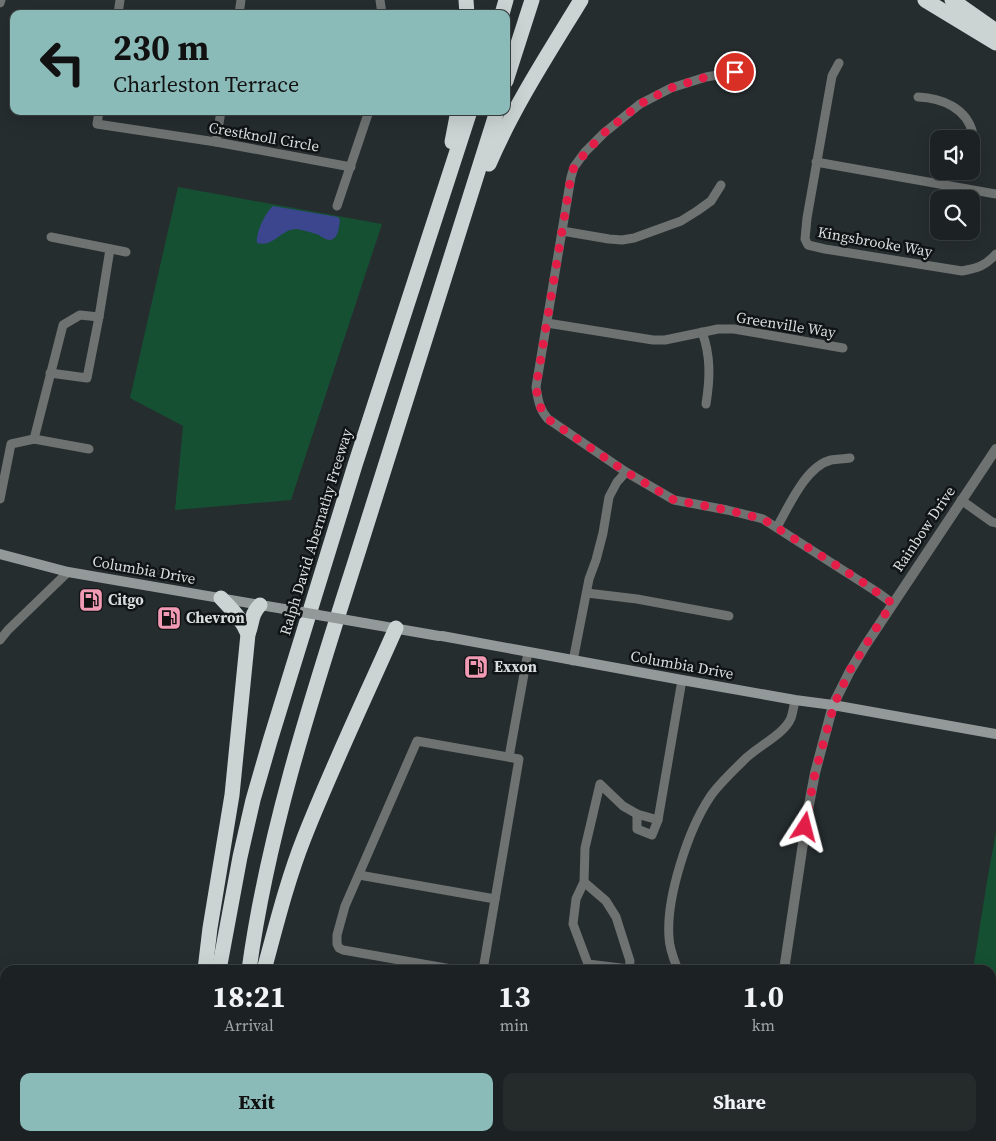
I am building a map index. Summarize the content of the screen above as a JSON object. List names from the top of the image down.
{
  "streets": {
    "highway": ["Ralph David Abernathy Freeway"],
    "main road": ["Columbia Drive"],
    "street": [
      "Crestknoll Circle",
      "Kingsbrooke Way",
      "Greenville Way",
      "Rainbow Drive"
    ]
  },
  "crossings": [
    ["Rainbow Drive", "Columbia Drive"]
  ],
  "places": {
    "fuel station": ["Citgo", "Chevron", "Exxon"]
  },
  "page": {
    "turn": ["230 m", "Charleston Terrace"],
    "eta": [
      "18:21",
      "Arrival",
      "13",
      "min",
      "1.0",
      "km"
    ],
    "buttons": ["Exit", "Share"]
  }
}
